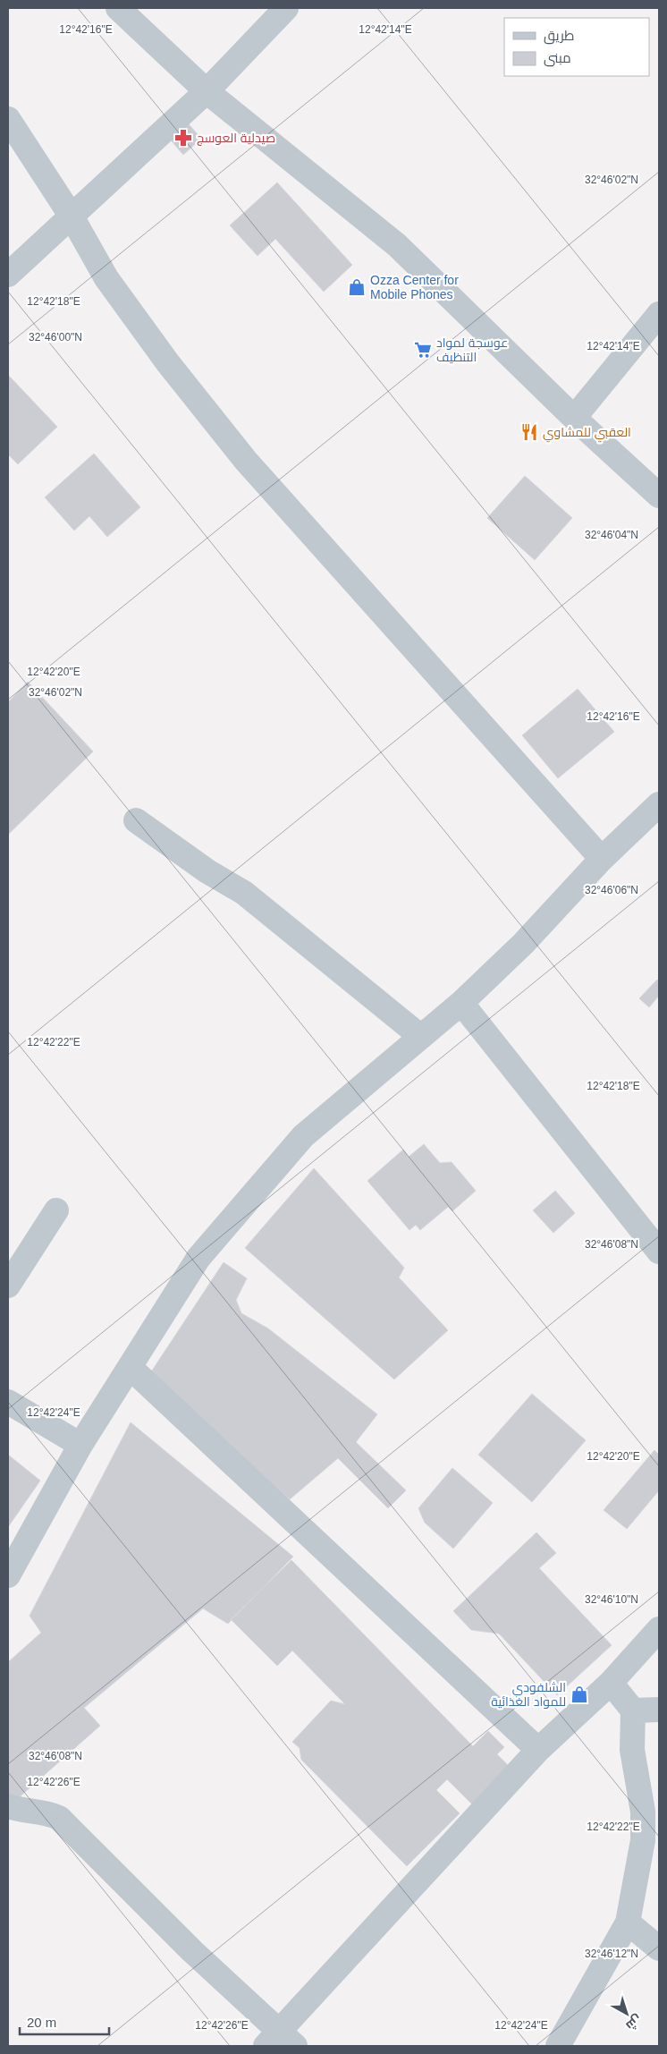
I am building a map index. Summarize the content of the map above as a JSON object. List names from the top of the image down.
{
  "places": {
    "pharmacy": ["صيدلية العوسج"],
    "shop": ["Ozza Center for Mobile Phones", "الشلفودي للمواد الغذائية"],
    "supermarket": ["عوسجة لمواد التنظيف"],
    "restaurant": ["العقبي للمشاوي"]
  },
  "legend": ["طريق", "مبنى"],
  "scale_bar": "20 m",
  "north": "bottom right",
  "coordinates": [
    "12°42'14\"E",
    "12°42'16\"E",
    "32°46'02\"N",
    "12°42'18\"E",
    "32°46'00\"N",
    "32°46'04\"N",
    "12°42'20\"E",
    "32°46'06\"N",
    "12°42'22\"E",
    "32°46'08\"N",
    "12°42'24\"E",
    "32°46'10\"N",
    "12°42'26\"E",
    "32°46'12\"N"
  ]
}
